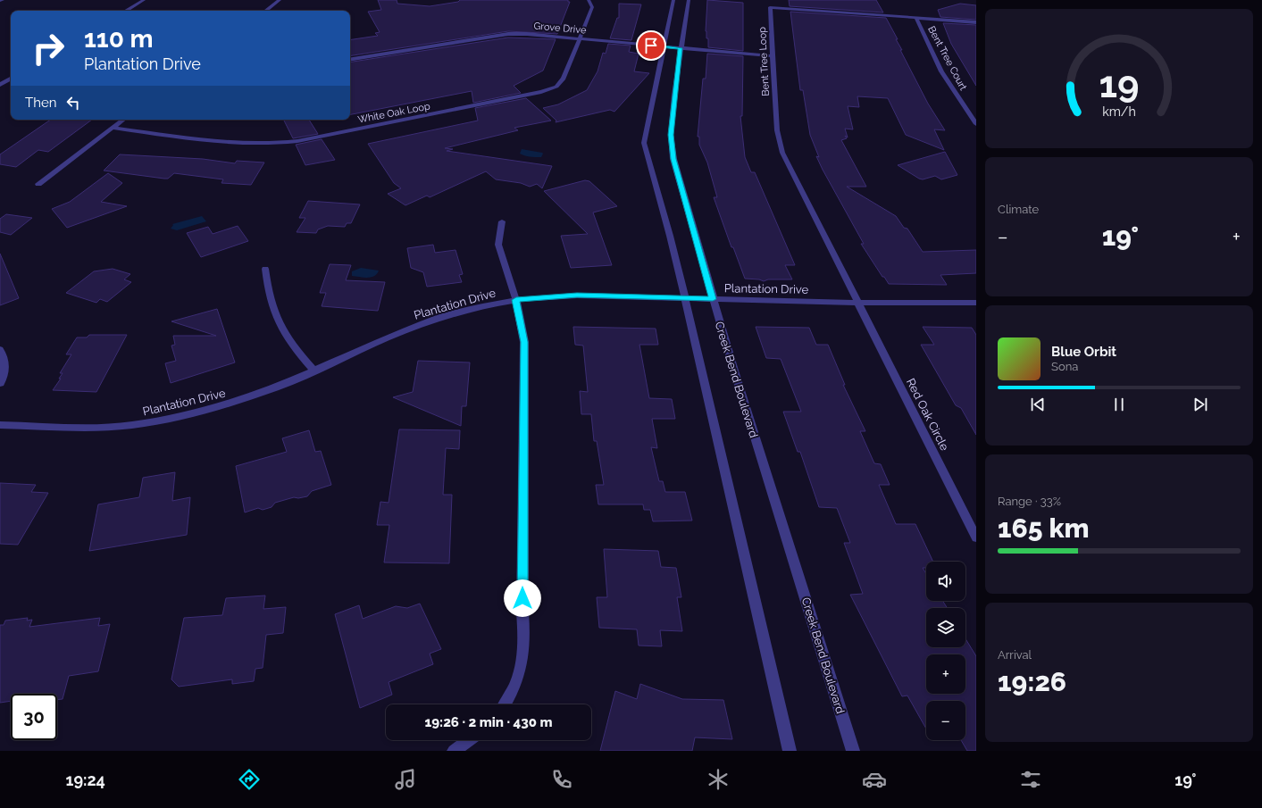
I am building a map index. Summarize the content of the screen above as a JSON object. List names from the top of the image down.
{
  "streets": {
    "street": [
      "Grove Drive",
      "Bent Tree Court",
      "Bent Tree Loop",
      "White Oak Loop",
      "Plantation Drive",
      "Creek Bend Boulevard",
      "Red Oak Circle"
    ]
  },
  "crossings": [
    ["Grove Drive", "Bent Tree Loop"],
    ["Grove Drive", "White Oak Loop"],
    ["Grove Drive", "Creek Bend Boulevard"],
    ["Bent Tree Court", "Bent Tree Loop"],
    ["Bent Tree Loop", "Plantation Drive"],
    ["Bent Tree Loop", "Red Oak Circle"],
    ["Plantation Drive", "Creek Bend Boulevard"],
    ["Plantation Drive", "Red Oak Circle"]
  ],
  "page": {
    "turn": ["110 m", "Plantation Drive"],
    "then": "Then",
    "tile": [
      "Climate",
      ["Range · 33%", "165 km"],
      ["Arrival", "19:26"]
    ],
    "heat": ["−", "19°", "+"],
    "song": ["Blue Orbit", "Sona"],
    "map_buttons": ["+", "−"],
    "limit": "30",
    "trip": "19:26 · 2 min · 430 m",
    "tabs": ["19:24", "19°"],
    "gauge": ["19", "km/h"]
  }
}
